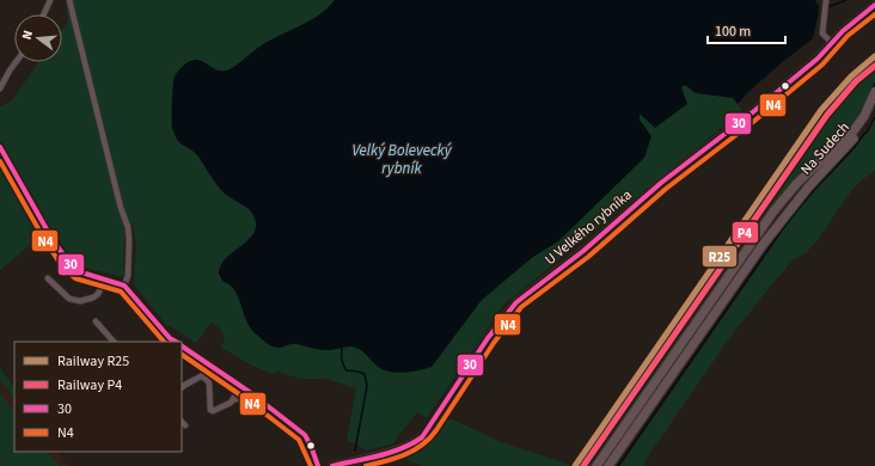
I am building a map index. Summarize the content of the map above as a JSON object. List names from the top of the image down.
{
  "streets": {
    "main road": ["Na Sudech"],
    "street": ["U Velkého rybníka"]
  },
  "water": ["Velký Bolevecký rybník"],
  "lines": [
    "transit line 30",
    "transit line N4",
    "rail line R25",
    "rail line P4"
  ],
  "legend": [
    "Railway R25",
    "Railway P4",
    "30",
    "N4"
  ],
  "scale_bar": "100 m",
  "north": "left"
}
